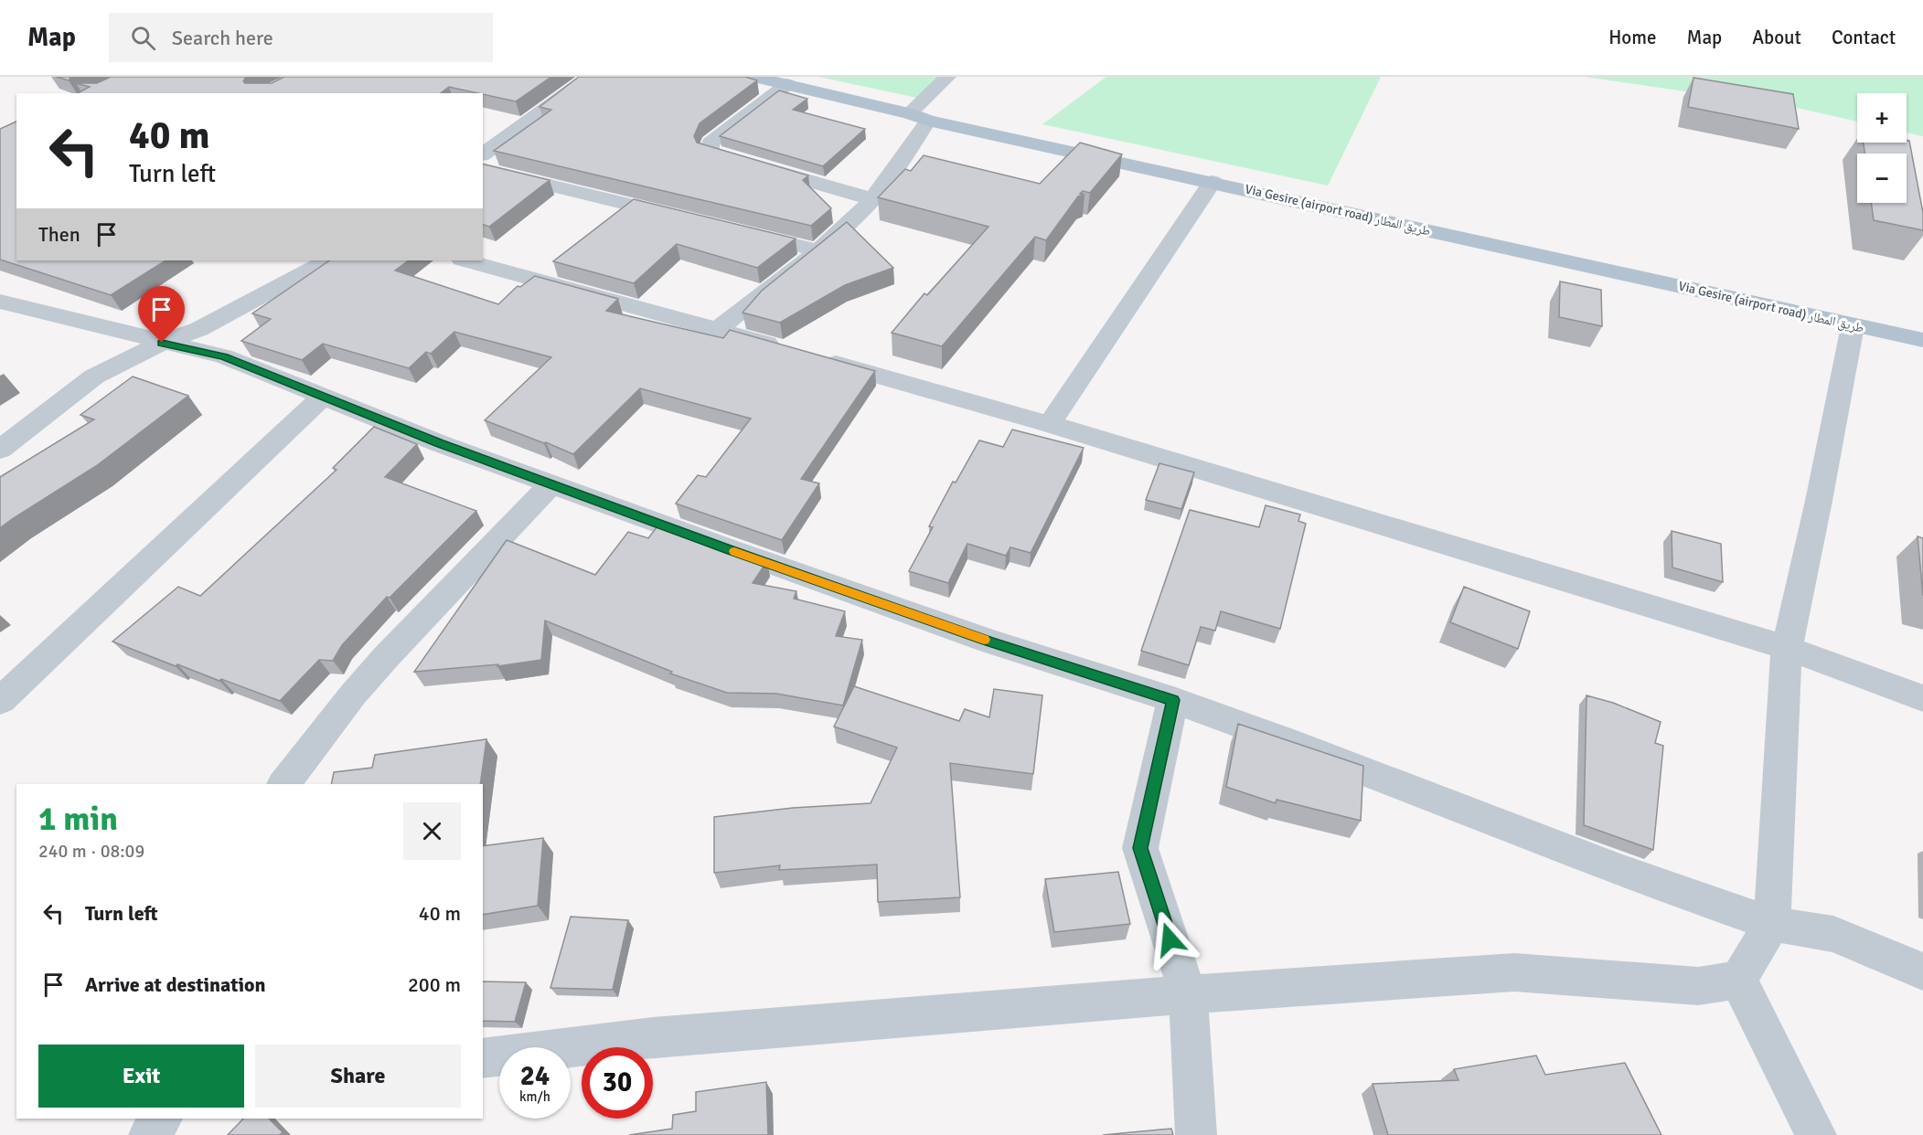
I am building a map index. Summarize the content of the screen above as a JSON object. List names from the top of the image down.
{
  "streets": {
    "main road": ["Via Gesire (airport road) طريق المطار"]
  },
  "page": {
    "header": "Map",
    "search": "Search here",
    "nav": [
      "Home",
      "Map",
      "About",
      "Contact"
    ],
    "map_buttons": ["+", "−"],
    "turn": ["40 m", "Turn left"],
    "then": "Then",
    "heading": ["1 min", "240 m · 08:09"],
    "list": [
      {
        "name": "Turn left",
        "value": "40 m"
      },
      {
        "name": "Arrive at destination",
        "value": "200 m"
      }
    ],
    "buttons": ["Exit", "Share"],
    "speed": "24 km/h",
    "limit": "30"
  }
}
